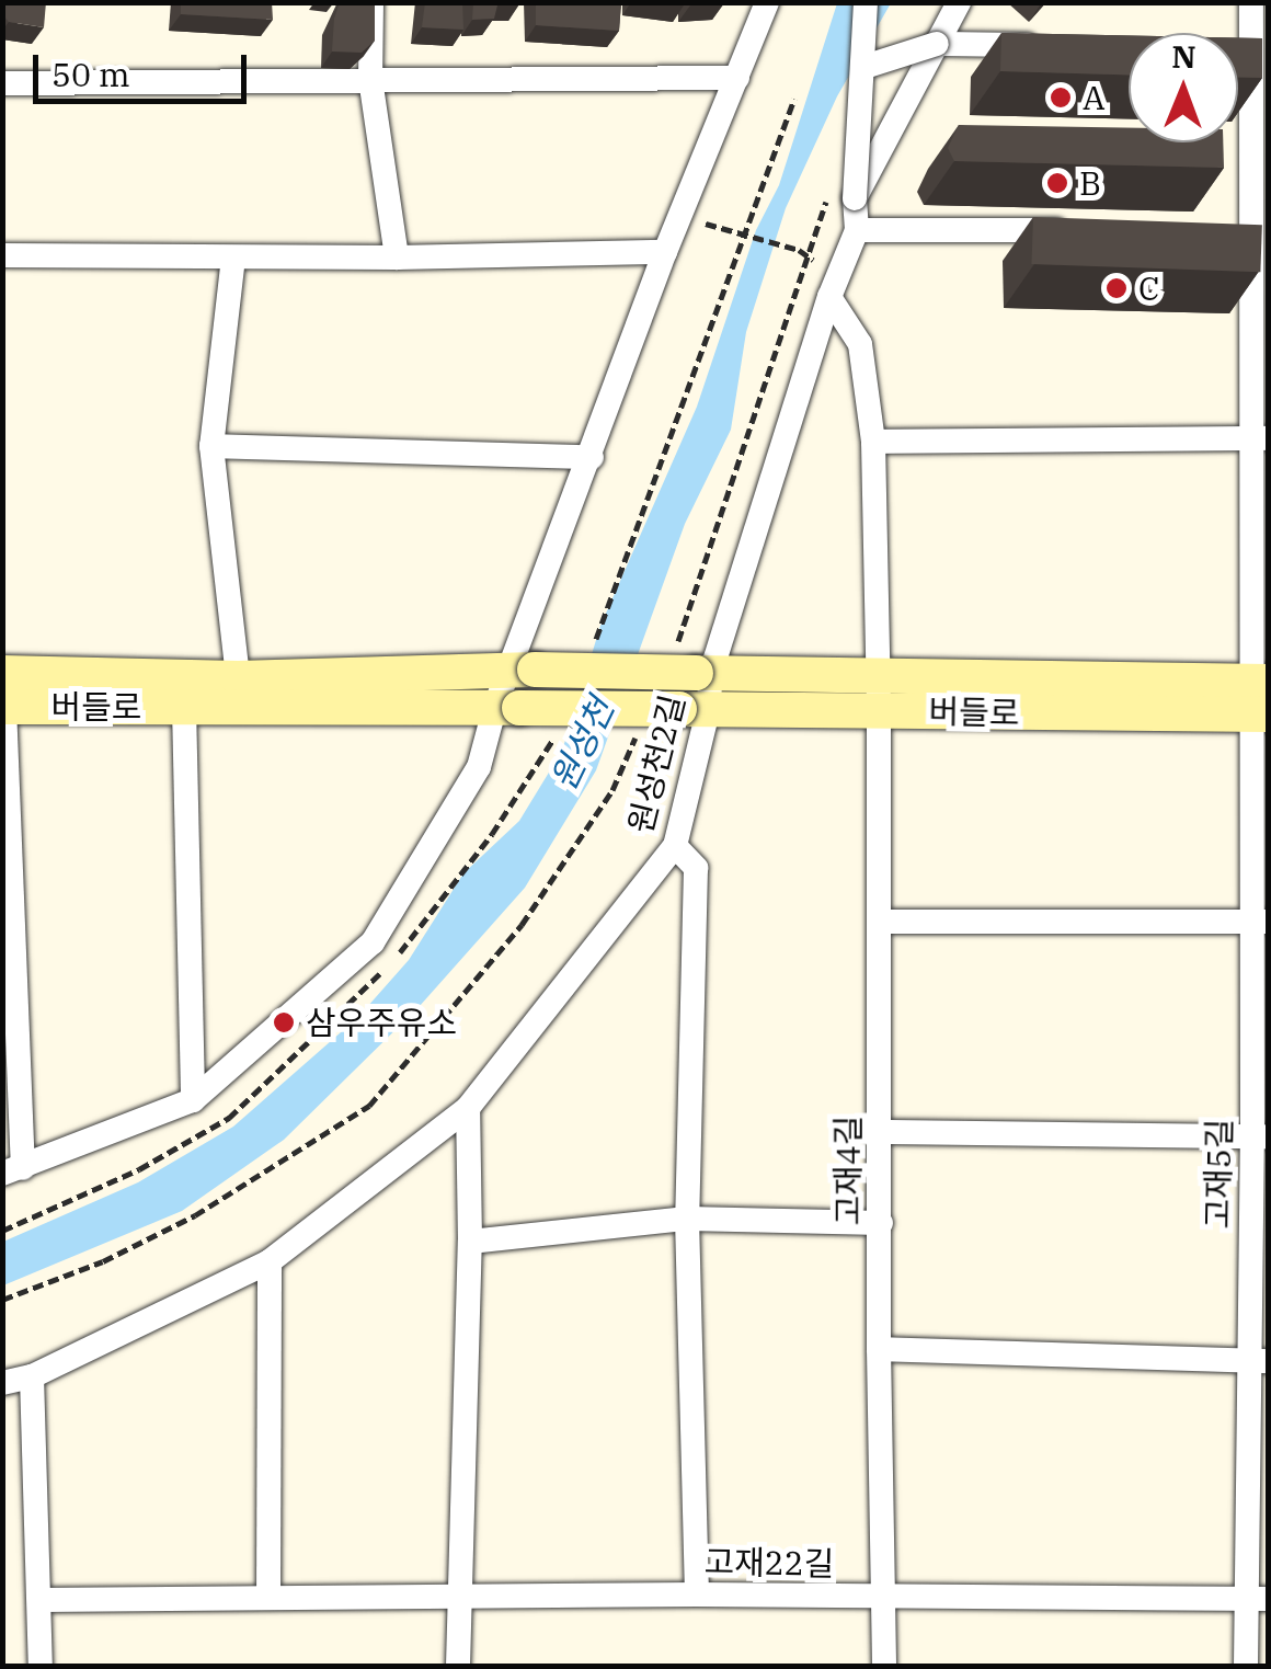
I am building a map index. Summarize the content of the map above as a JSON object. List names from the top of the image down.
{
  "streets": {
    "street": [
      "버들로",
      "원성천2길",
      "고재4길",
      "고재5길",
      "고재22길"
    ]
  },
  "crossings": [
    ["버들로", "원성천2길"],
    ["버들로", "고재4길"],
    ["버들로", "고재5길"],
    ["원성천2길", "고재4길"],
    ["고재4길", "고재22길"],
    ["고재5길", "고재22길"]
  ],
  "water": ["원성천"],
  "places": [
    "A",
    "B",
    "C",
    "삼우주유소"
  ],
  "scale_bar": "50 m",
  "north": "top"
}
